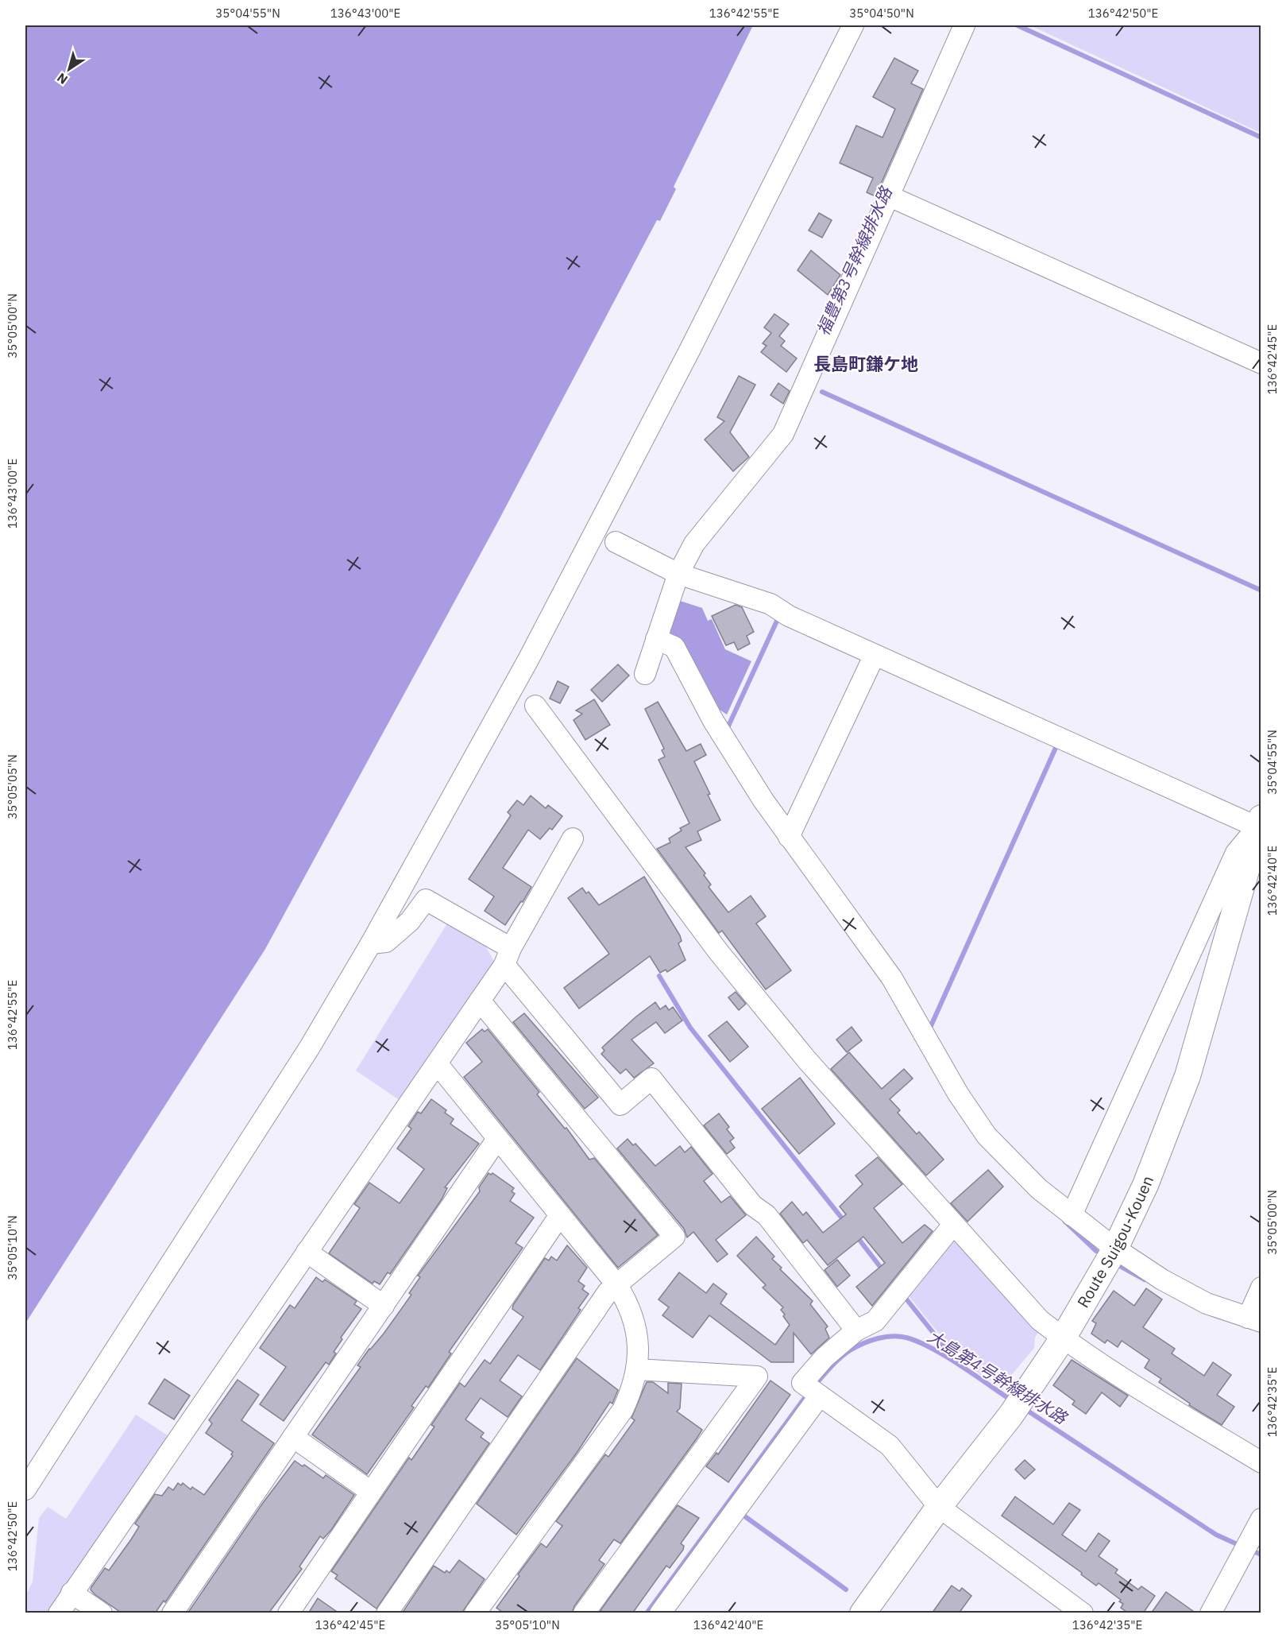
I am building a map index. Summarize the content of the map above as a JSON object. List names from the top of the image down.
{
  "streets": {
    "main road": ["Route Suigou-Kouen"]
  },
  "districts": ["長島町鎌ケ地"],
  "water": ["福豊第3号幹線排水路", "大島第4号幹線排水路"],
  "north": "bottom left",
  "coordinates": [
    "35°04'55\"N",
    "136°43'00\"E",
    "136°42'55\"E",
    "35°04'50\"N",
    "136°42'50\"E",
    "35°05'00\"N",
    "136°42'45\"E",
    "35°05'05\"N",
    "136°42'40\"E",
    "35°05'10\"N",
    "136°42'35\"E"
  ]
}
